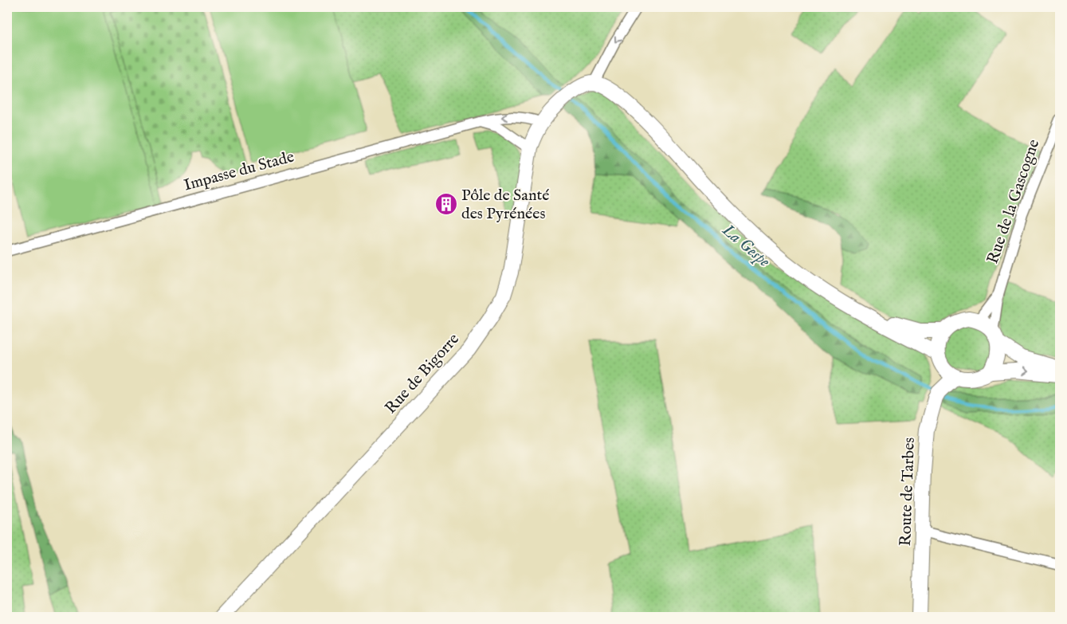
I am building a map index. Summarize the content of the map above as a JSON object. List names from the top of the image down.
{
  "streets": {
    "main road": ["Rue de Bigorre", "Route de Tarbes"],
    "street": ["Impasse du Stade", "Rue de la Gascogne"]
  },
  "crossings": [
    ["Impasse du Stade", "Rue de Bigorre"],
    ["Rue de la Gascogne", "Route de Tarbes"]
  ],
  "water": ["La Gespe"],
  "places": {
    "building": ["Pôle de Santé des Pyrénées"]
  }
}
